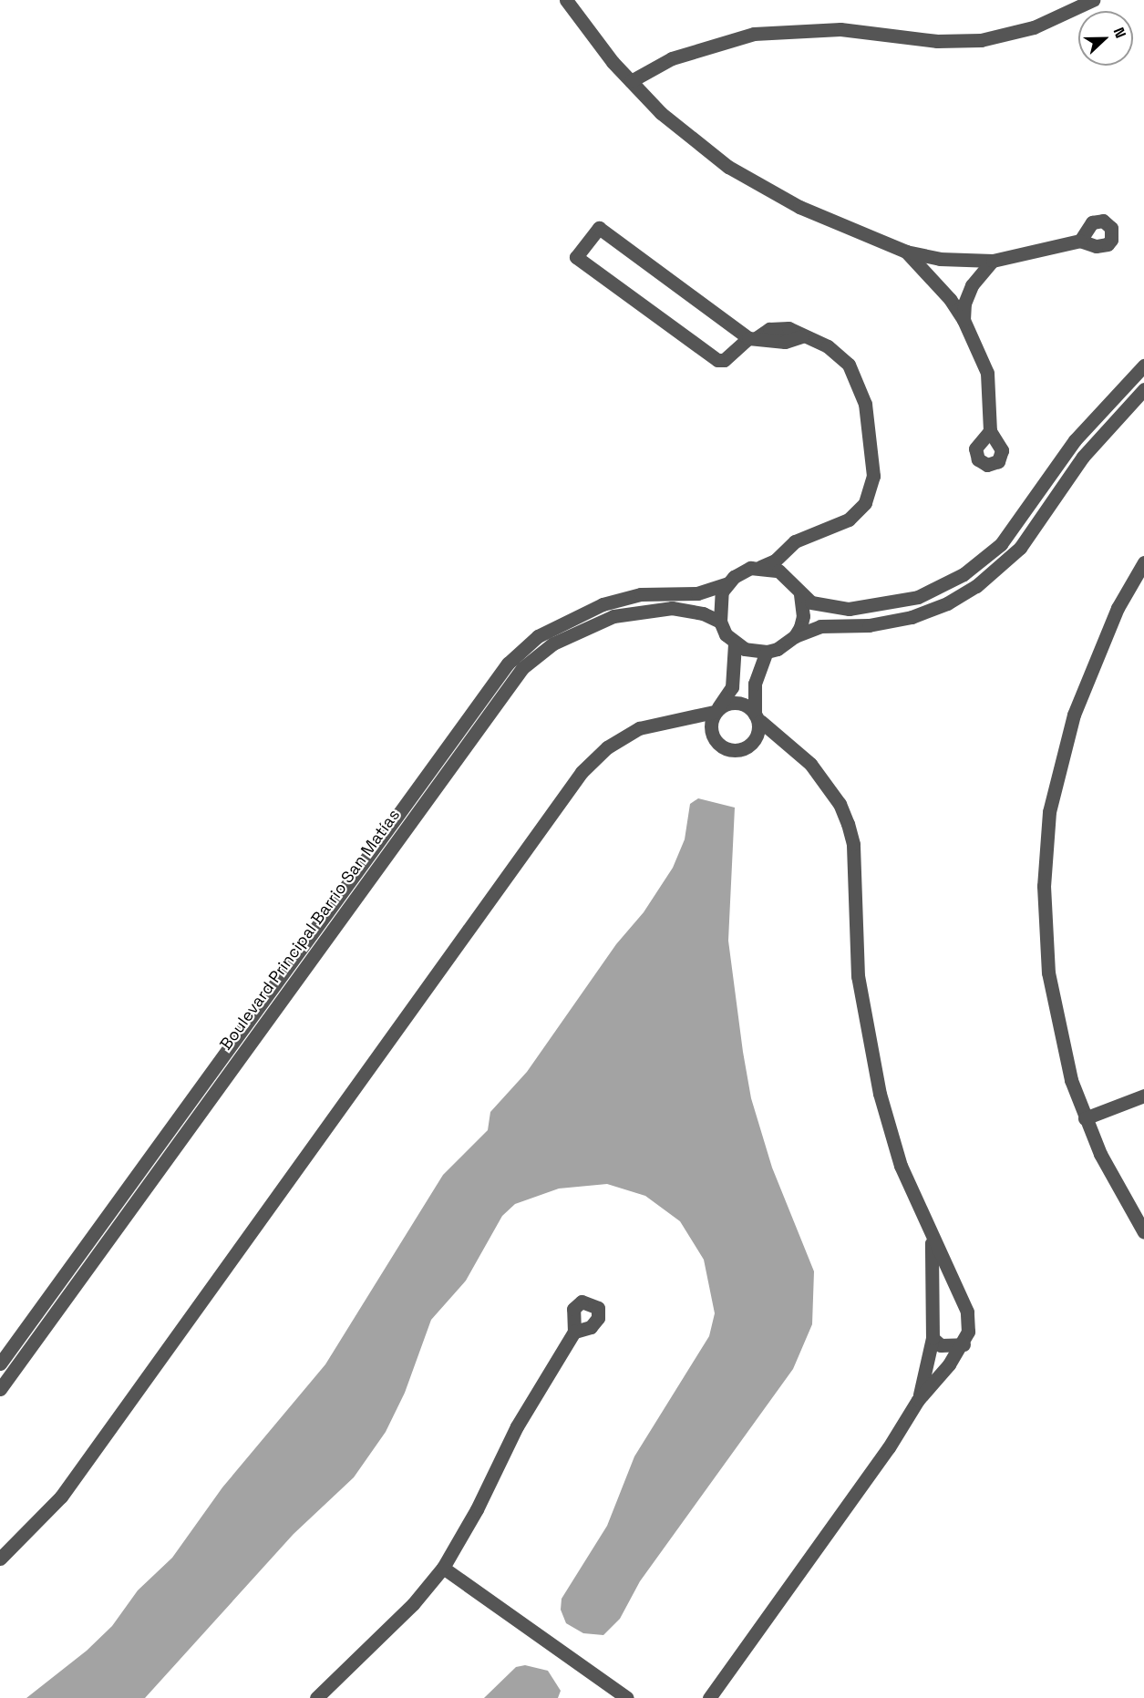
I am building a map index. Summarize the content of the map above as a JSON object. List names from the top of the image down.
{
  "streets": {
    "street": ["Boulevard Principal Barrio San Matías"]
  },
  "north": "right"
}
